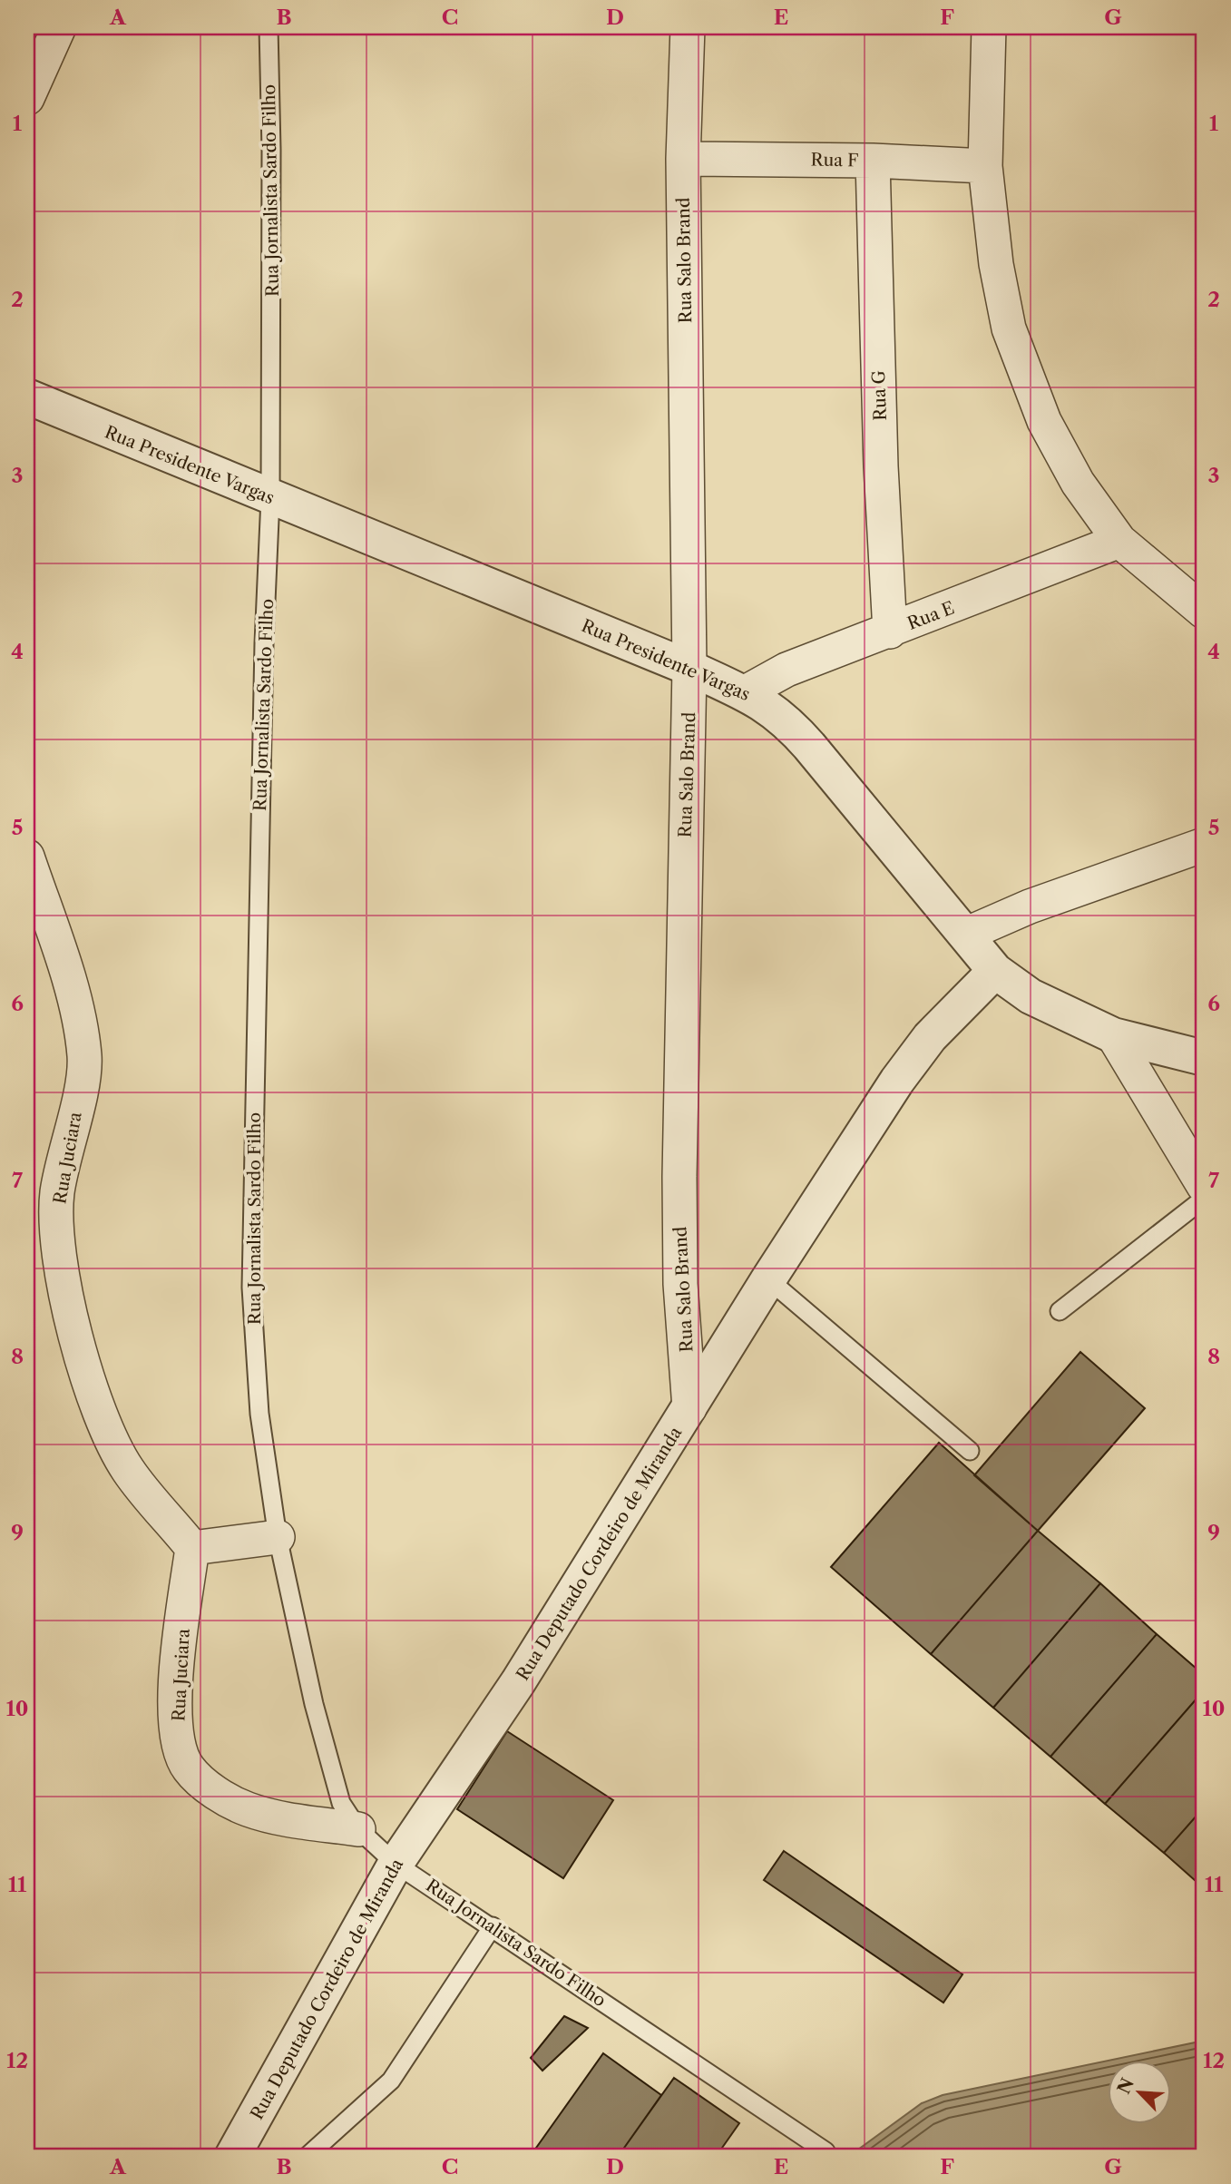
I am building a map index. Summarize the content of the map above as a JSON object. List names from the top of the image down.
{
  "streets": {
    "street": [
      "Rua F",
      "Rua Salo Brand",
      "Rua G",
      "Rua Presidente Vargas",
      "Rua E",
      "Rua Juciara",
      "Rua Deputado Cordeiro de Miranda"
    ],
    "lane": ["Rua Jornalista Sardo Filho"]
  },
  "crossings": [
    ["Rua F", "Rua Salo Brand"],
    ["Rua F", "Rua G"],
    ["Rua Jornalista Sardo Filho", "Rua Presidente Vargas"],
    ["Rua Jornalista Sardo Filho", "Rua Juciara"],
    ["Rua Jornalista Sardo Filho", "Rua Deputado Cordeiro de Miranda"],
    ["Rua Salo Brand", "Rua Presidente Vargas"],
    ["Rua Salo Brand", "Rua Deputado Cordeiro de Miranda"],
    ["Rua G", "Rua E"],
    ["Rua Presidente Vargas", "Rua E"],
    ["Rua Presidente Vargas", "Rua Deputado Cordeiro de Miranda"]
  ],
  "north": "top left",
  "grid": {
    "columns": [
      "A",
      "B",
      "C",
      "D",
      "E",
      "F",
      "G"
    ],
    "rows": [
      "1",
      "2",
      "3",
      "4",
      "5",
      "6",
      "7",
      "8",
      "9",
      "10",
      "11",
      "12"
    ]
  }
}
